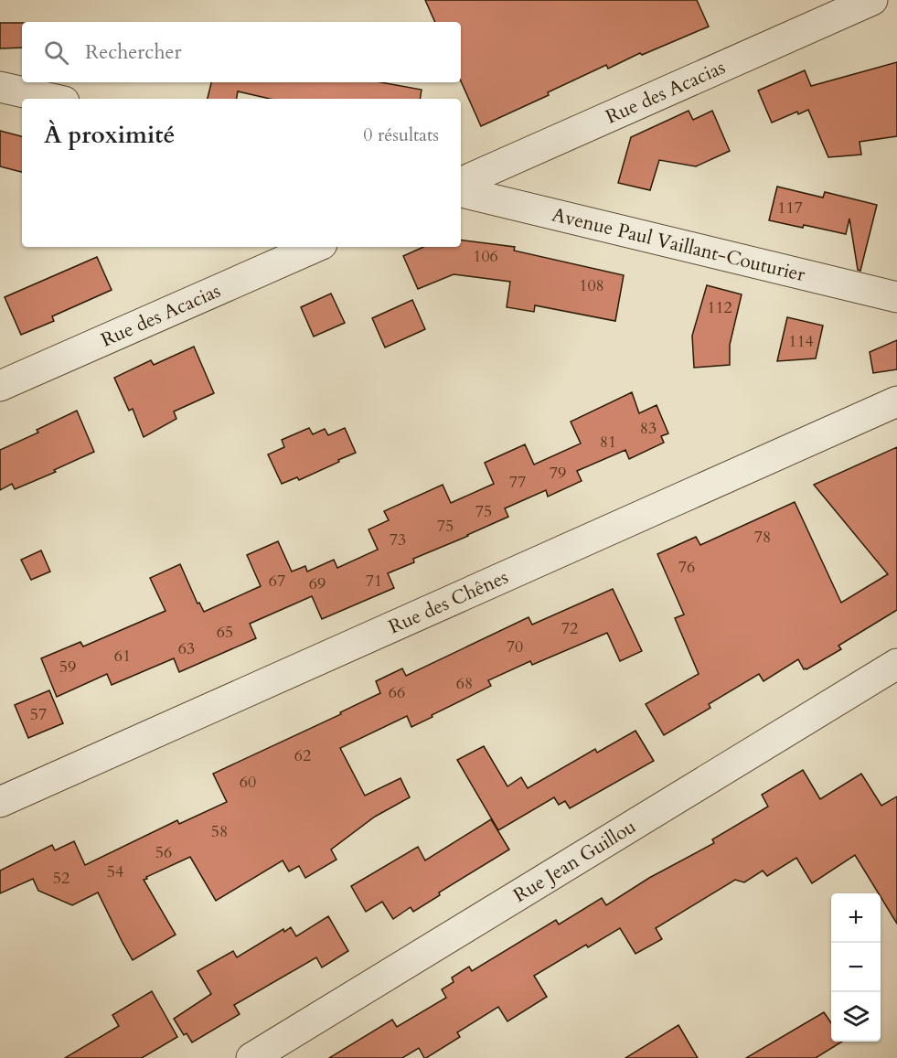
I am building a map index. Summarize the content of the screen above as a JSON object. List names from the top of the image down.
{
  "streets": {
    "street": [
      "Rue des Acacias",
      "Avenue Paul Vaillant-Couturier",
      "Rue des Chênes",
      "Rue Jean Guillou"
    ]
  },
  "house_numbers": [
    "117",
    "106",
    "108",
    "112",
    "114",
    "83",
    "81",
    "79",
    "77",
    "75",
    "75",
    "78",
    "73",
    "76",
    "67",
    "71",
    "69",
    "72",
    "65",
    "70",
    "63",
    "61",
    "59",
    "68",
    "66",
    "57",
    "62",
    "60",
    "58",
    "56",
    "54",
    "52"
  ],
  "page": {
    "search": "Rechercher",
    "heading": ["À proximité", "0 résultats"],
    "map_buttons": ["+", "−"]
  }
}
